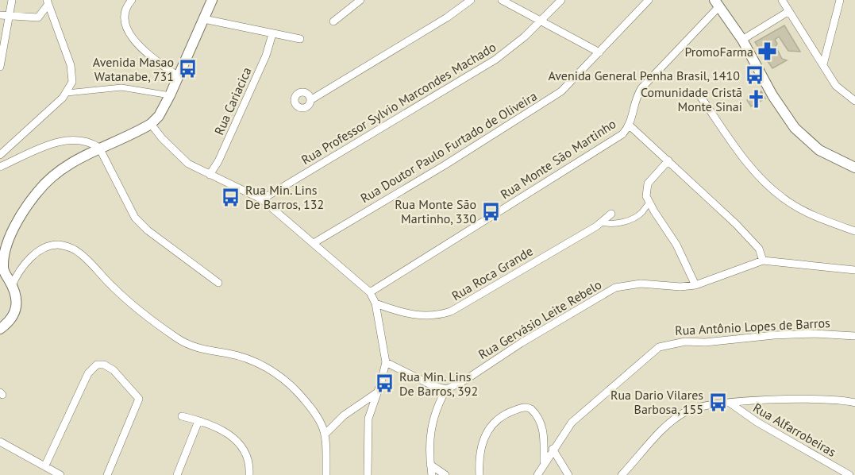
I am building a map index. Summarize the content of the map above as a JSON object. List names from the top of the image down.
{
  "streets": {
    "street": [
      "Rua Cariacica",
      "Rua Professor Sylvio Marcondes Machado",
      "Rua Doutor Paulo Furtado de Oliveira",
      "Rua Monte São Martinho",
      "Rua Roca Grande",
      "Rua Gervásio Leite Rebelo",
      "Rua Antônio Lopes de Barros",
      "Rua Alfarrobeiras"
    ]
  },
  "places": {
    "pharmacy": ["PromoFarma"],
    "bus stop": [
      "Avenida Masao Watanabe, 731",
      "Avenida General Penha Brasil, 1410",
      "Rua Min. Lins De Barros, 132",
      "Rua Monte São Martinho, 330",
      "Rua Min. Lins De Barros, 392",
      "Rua Dario Vilares Barbosa, 155"
    ],
    "church": ["Comunidade Cristã Monte Sinai"]
  }
}
